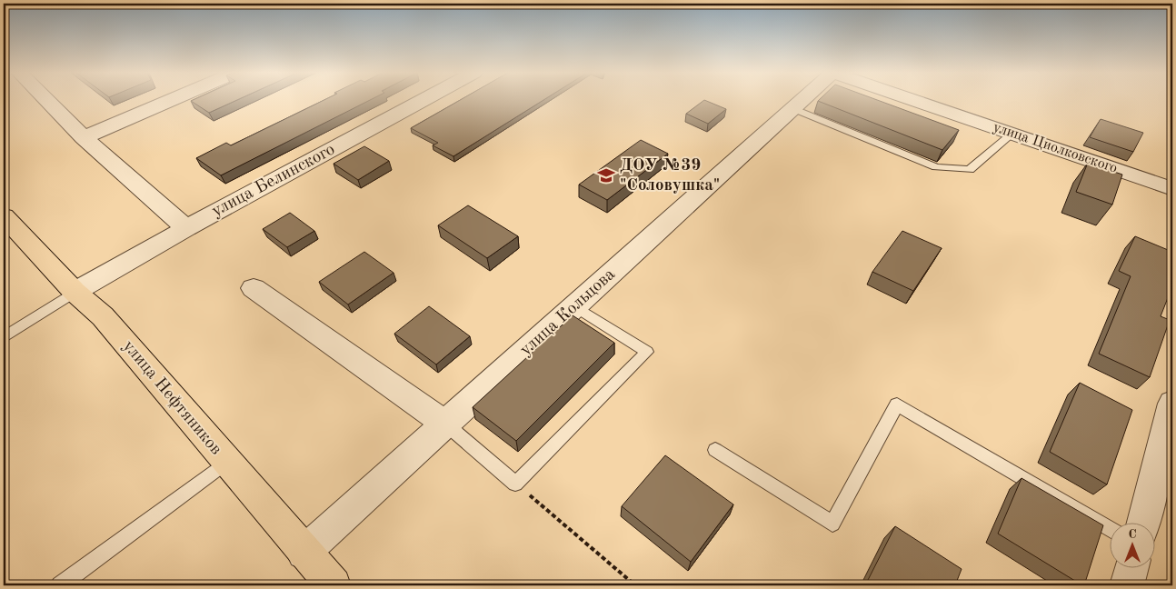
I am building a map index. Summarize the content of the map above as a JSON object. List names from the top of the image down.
{
  "streets": {
    "main road": ["улица Нефтяников"],
    "street": ["улица Циолковского", "улица Белинского", "улица Кольцова"]
  },
  "crossings": [
    ["улица Белинского", "улица Нефтяников"],
    ["улица Кольцова", "улица Нефтяников"]
  ],
  "places": {
    "school or university": ["ДОУ №39 \"Соловушка\""]
  },
  "north": "top"
}
